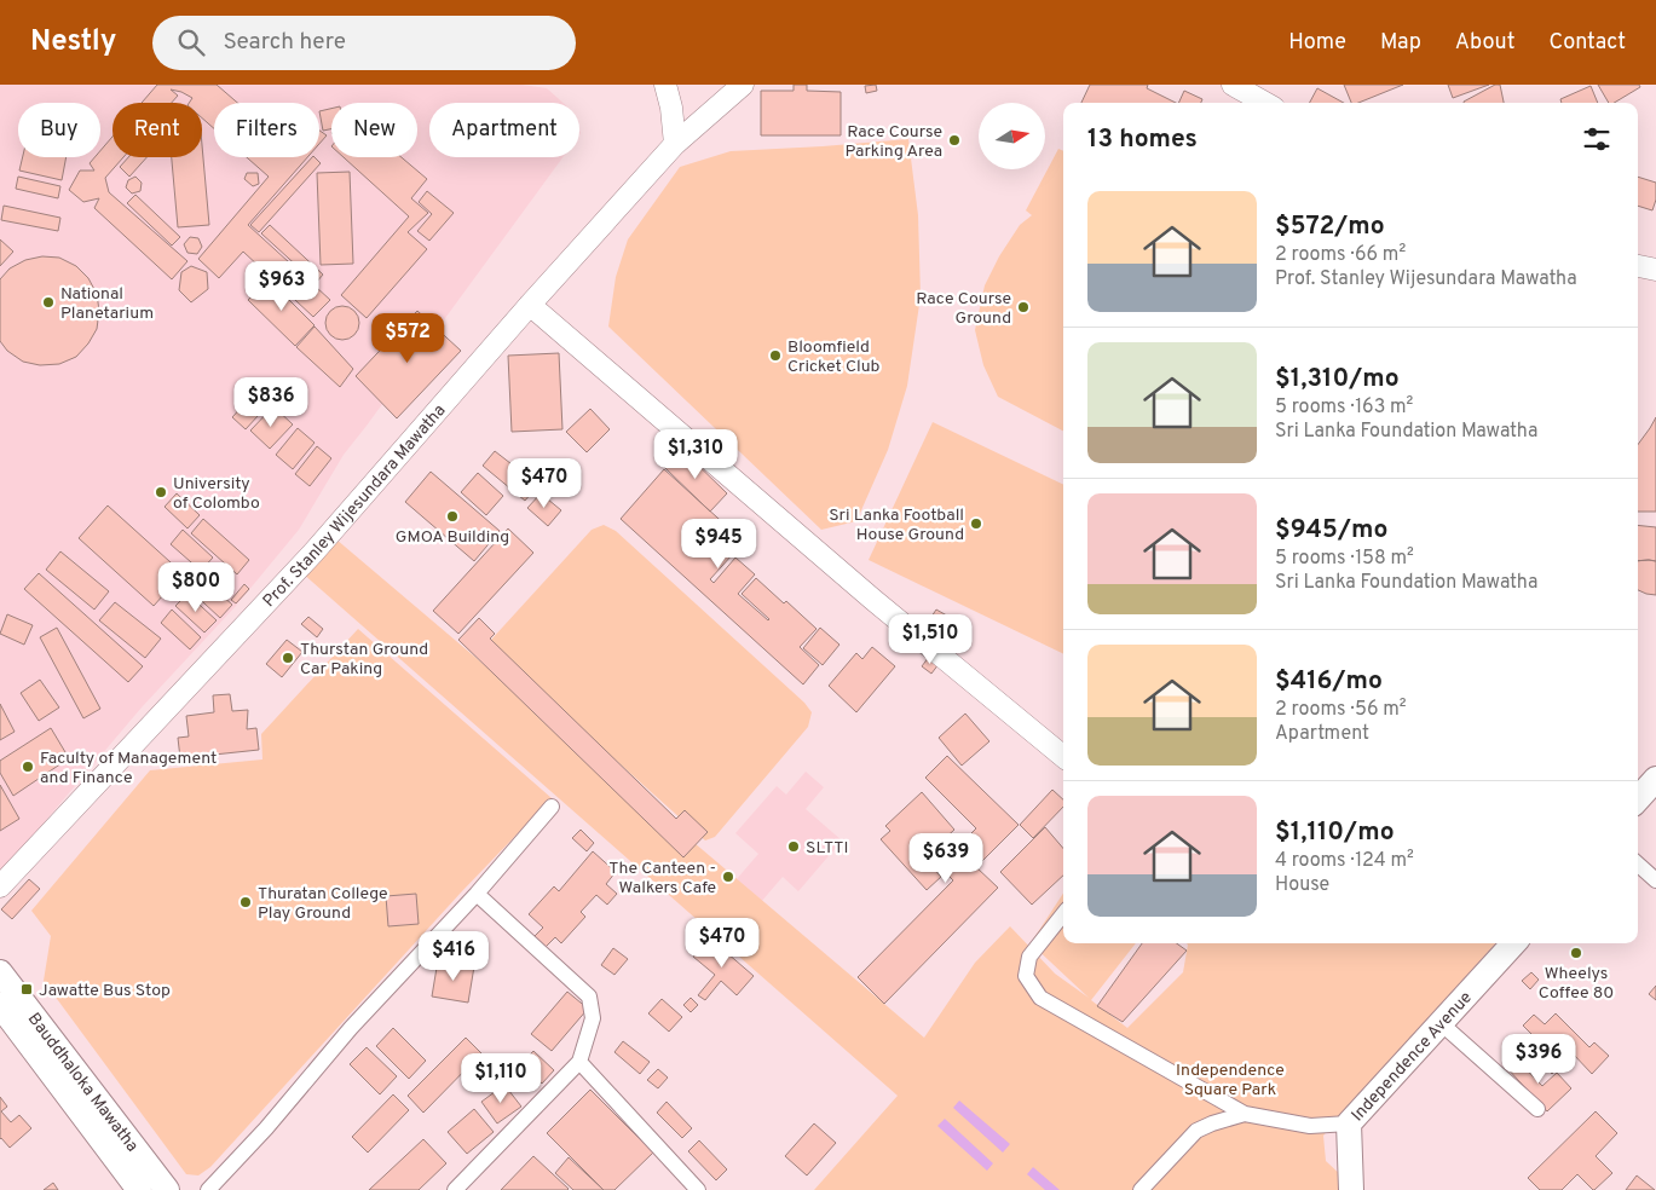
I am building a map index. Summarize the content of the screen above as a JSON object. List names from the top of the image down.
{
  "streets": {
    "main road": ["Prof. Stanley Wijesundara Mawatha", "Independence Avenue", "Bauddhaloka Mawatha"]
  },
  "parks": ["Independence Square Park"],
  "places": {
    "other": [
      "Race Course Parking Area",
      "National Planetarium",
      "Race Course Ground",
      "Bloomfield Cricket Club",
      "University of Colombo",
      "GMOA Building",
      "Sri Lanka Football House Ground",
      "Thurstan Ground Car Paking",
      "Faculty of Management and Finance",
      "SLTTI",
      "The Canteen - Walkers Cafe",
      "Thuratan College Play Ground",
      "Wheelys Coffee 80"
    ],
    "transit": ["Jawatte Bus Stop"]
  },
  "north": "right",
  "page": {
    "header": "Nestly",
    "search": "Search here",
    "nav": [
      "Home",
      "Map",
      "About",
      "Contact"
    ],
    "chip": [
      "Buy",
      "Rent",
      "Filters",
      "New",
      "Apartment"
    ],
    "heading": "13 homes",
    "list": [
      {
        "name": "$572/mo",
        "note": "2 rooms · 66 m² · Prof. Stanley Wijesundara Mawatha"
      },
      {
        "name": "$1,310/mo",
        "note": "5 rooms · 163 m² · Sri Lanka Foundation Mawatha"
      },
      {
        "name": "$945/mo",
        "note": "5 rooms · 158 m² · Sri Lanka Foundation Mawatha"
      },
      {
        "name": "$416/mo",
        "note": "2 rooms · 56 m² · Apartment"
      },
      {
        "name": "$1,110/mo",
        "note": "4 rooms · 124 m² · House"
      }
    ],
    "price": [
      "$963",
      "$572",
      "$836",
      "$1,310",
      "$470",
      "$945",
      "$800",
      "$1,510",
      "$639",
      "$470",
      "$416",
      "$396",
      "$1,110"
    ]
  }
}
